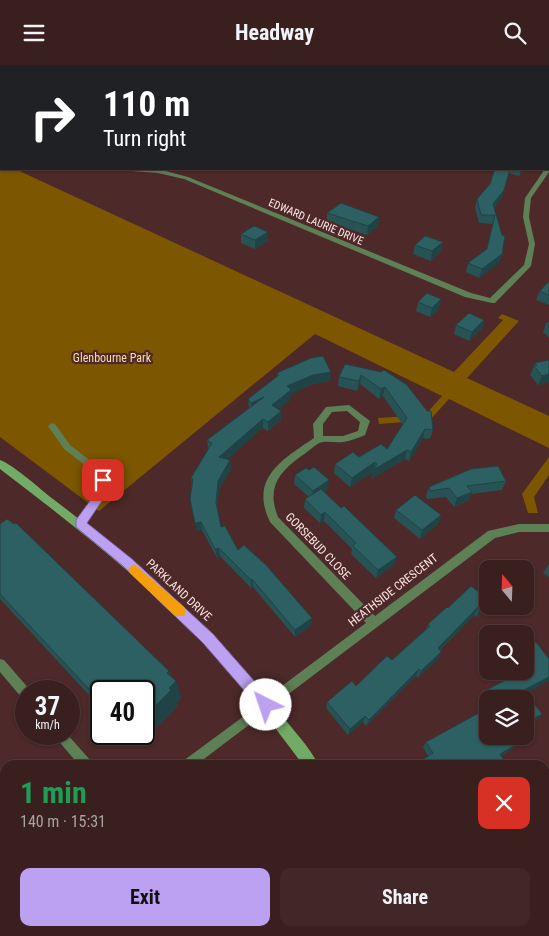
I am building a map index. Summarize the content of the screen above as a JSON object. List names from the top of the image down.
{
  "streets": {
    "street": [
      "EDWARD LAURIE DRIVE",
      "GORSEBUD CLOSE",
      "PARKLAND DRIVE",
      "HEATHSIDE CRESCENT"
    ]
  },
  "crossings": [
    ["GORSEBUD CLOSE", "HEATHSIDE CRESCENT"],
    ["PARKLAND DRIVE", "HEATHSIDE CRESCENT"]
  ],
  "parks": ["Glenbourne Park"],
  "north": "top",
  "page": {
    "header": "Headway",
    "turn": ["110 m", "Turn right"],
    "speed": "37 km/h",
    "limit": "40",
    "heading": ["1 min", "140 m · 15:31"],
    "buttons": ["Exit", "Share"]
  }
}
